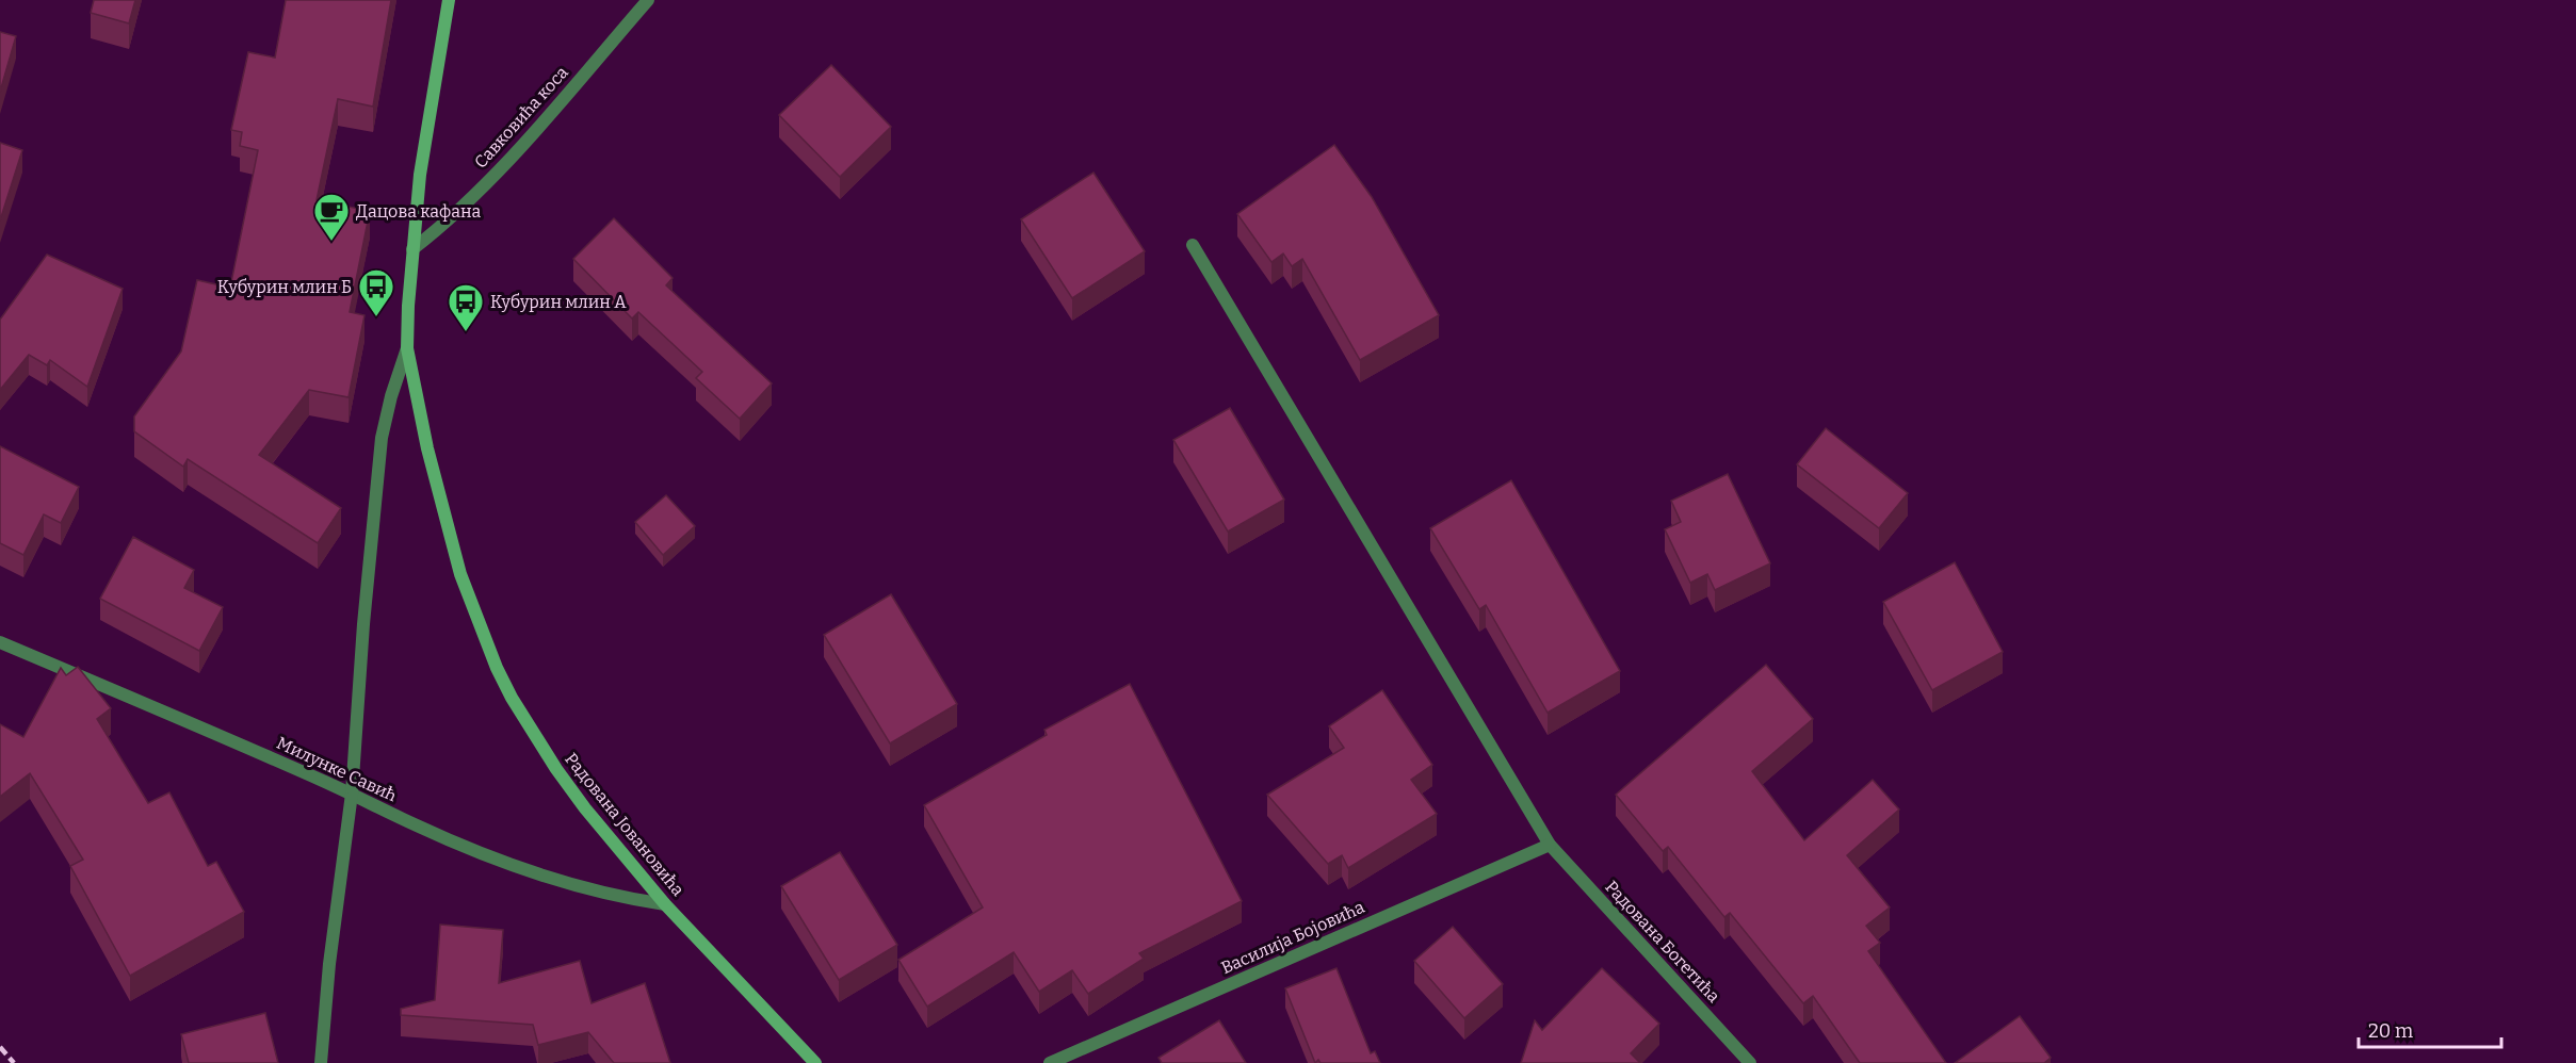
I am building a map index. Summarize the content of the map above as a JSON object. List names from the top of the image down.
{
  "streets": {
    "main road": ["Радована Јовановића"],
    "street": [
      "Савковића коса",
      "Милунке Савић",
      "Василија Бојовића",
      "Радована Богетића"
    ]
  },
  "crossings": [
    ["Савковића коса", "Радована Јовановића"],
    ["Милунке Савић", "Радована Јовановића"],
    ["Василија Бојовића", "Радована Богетића"]
  ],
  "places": {
    "cafe": ["Дацова кафана"],
    "bus stop": ["Кубурин млин Б", "Кубурин млин А"]
  },
  "scale_bar": "20 m"
}
